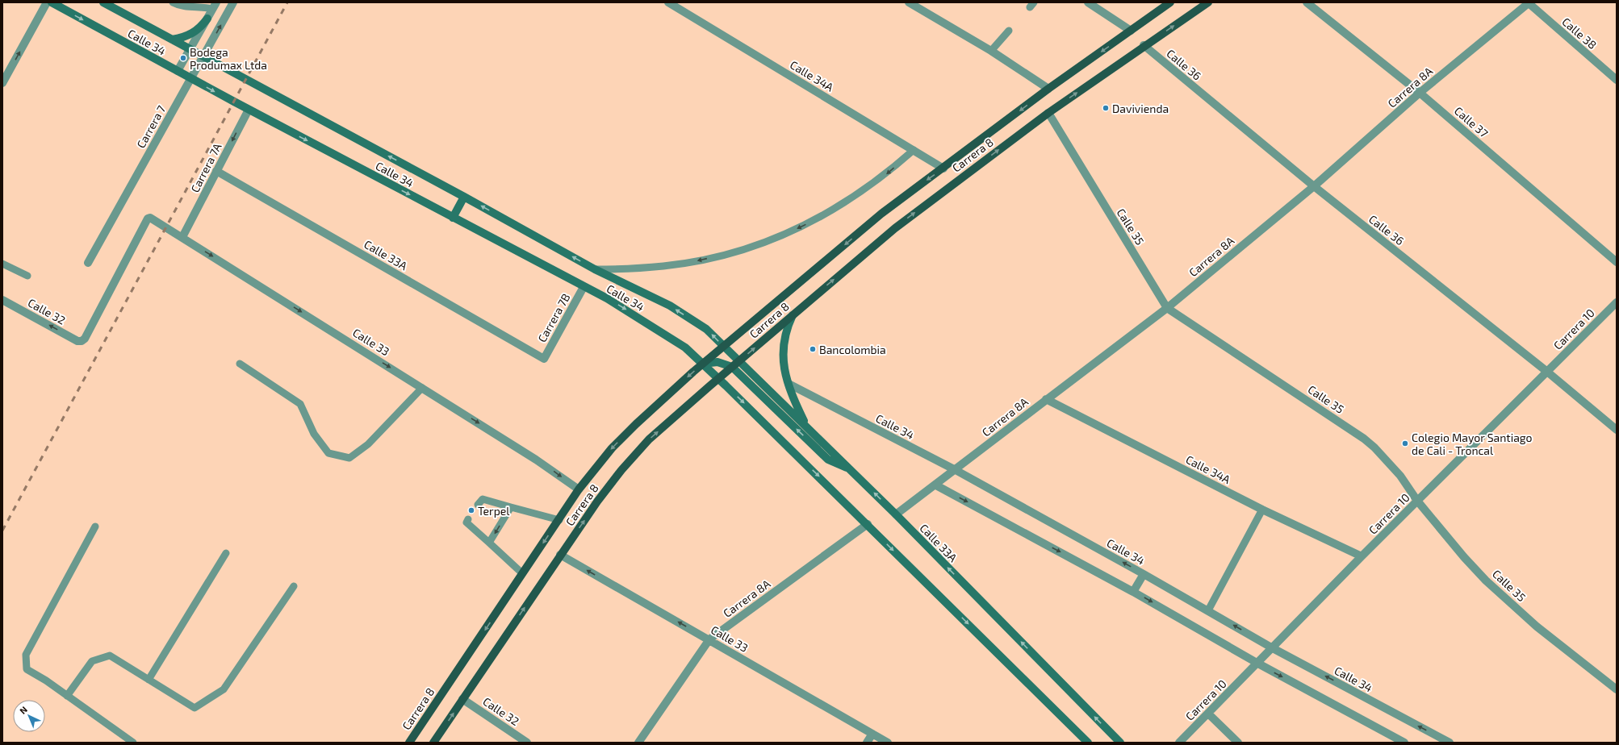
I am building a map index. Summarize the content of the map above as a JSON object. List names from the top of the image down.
{
  "streets": {
    "main road": ["Calle 34", "Carrera 8", "Calle 33A"],
    "street": [
      "Calle 38",
      "Calle 36",
      "Calle 34A",
      "Carrera 8A",
      "Calle 37",
      "Carrera 7",
      "Carrera 7A",
      "Calle 35",
      "Calle 32",
      "Carrera 7B",
      "Carrera 10",
      "Calle 33"
    ]
  },
  "crossings": [
    ["Calle 38", "Carrera 8A"],
    ["Calle 34", "Carrera 8A"],
    ["Calle 34", "Carrera 7"],
    ["Calle 34", "Carrera 8"],
    ["Calle 34", "Carrera 7A"],
    ["Calle 34", "Calle 33A"],
    ["Calle 34", "Carrera 7B"],
    ["Calle 34", "Carrera 10"],
    ["Calle 36", "Carrera 8A"],
    ["Calle 36", "Carrera 8"],
    ["Calle 36", "Carrera 10"],
    ["Calle 34A", "Carrera 8A"],
    ["Calle 34A", "Carrera 8"],
    ["Calle 34A", "Carrera 10"],
    ["Carrera 8A", "Calle 37"],
    ["Carrera 8A", "Calle 35"],
    ["Carrera 8A", "Calle 33A"],
    ["Carrera 8A", "Calle 33"],
    ["Carrera 8", "Calle 35"],
    ["Carrera 8", "Calle 33A"],
    ["Carrera 8", "Calle 32"],
    ["Carrera 8", "Calle 33"],
    ["Carrera 7A", "Calle 33A"],
    ["Carrera 7A", "Calle 33"],
    ["Calle 35", "Carrera 10"],
    ["Calle 33A", "Carrera 7B"],
    ["Calle 32", "Calle 33"]
  ],
  "one_way": ["Carrera 7A", "Calle 33A", "Calle 32"],
  "places": [
    "Bodega Produmax Ltda",
    "Davivienda",
    "Bancolombia",
    "Colegio Mayor Santiago de Cali - Troncal",
    "Terpel"
  ],
  "north": "top left"
}
